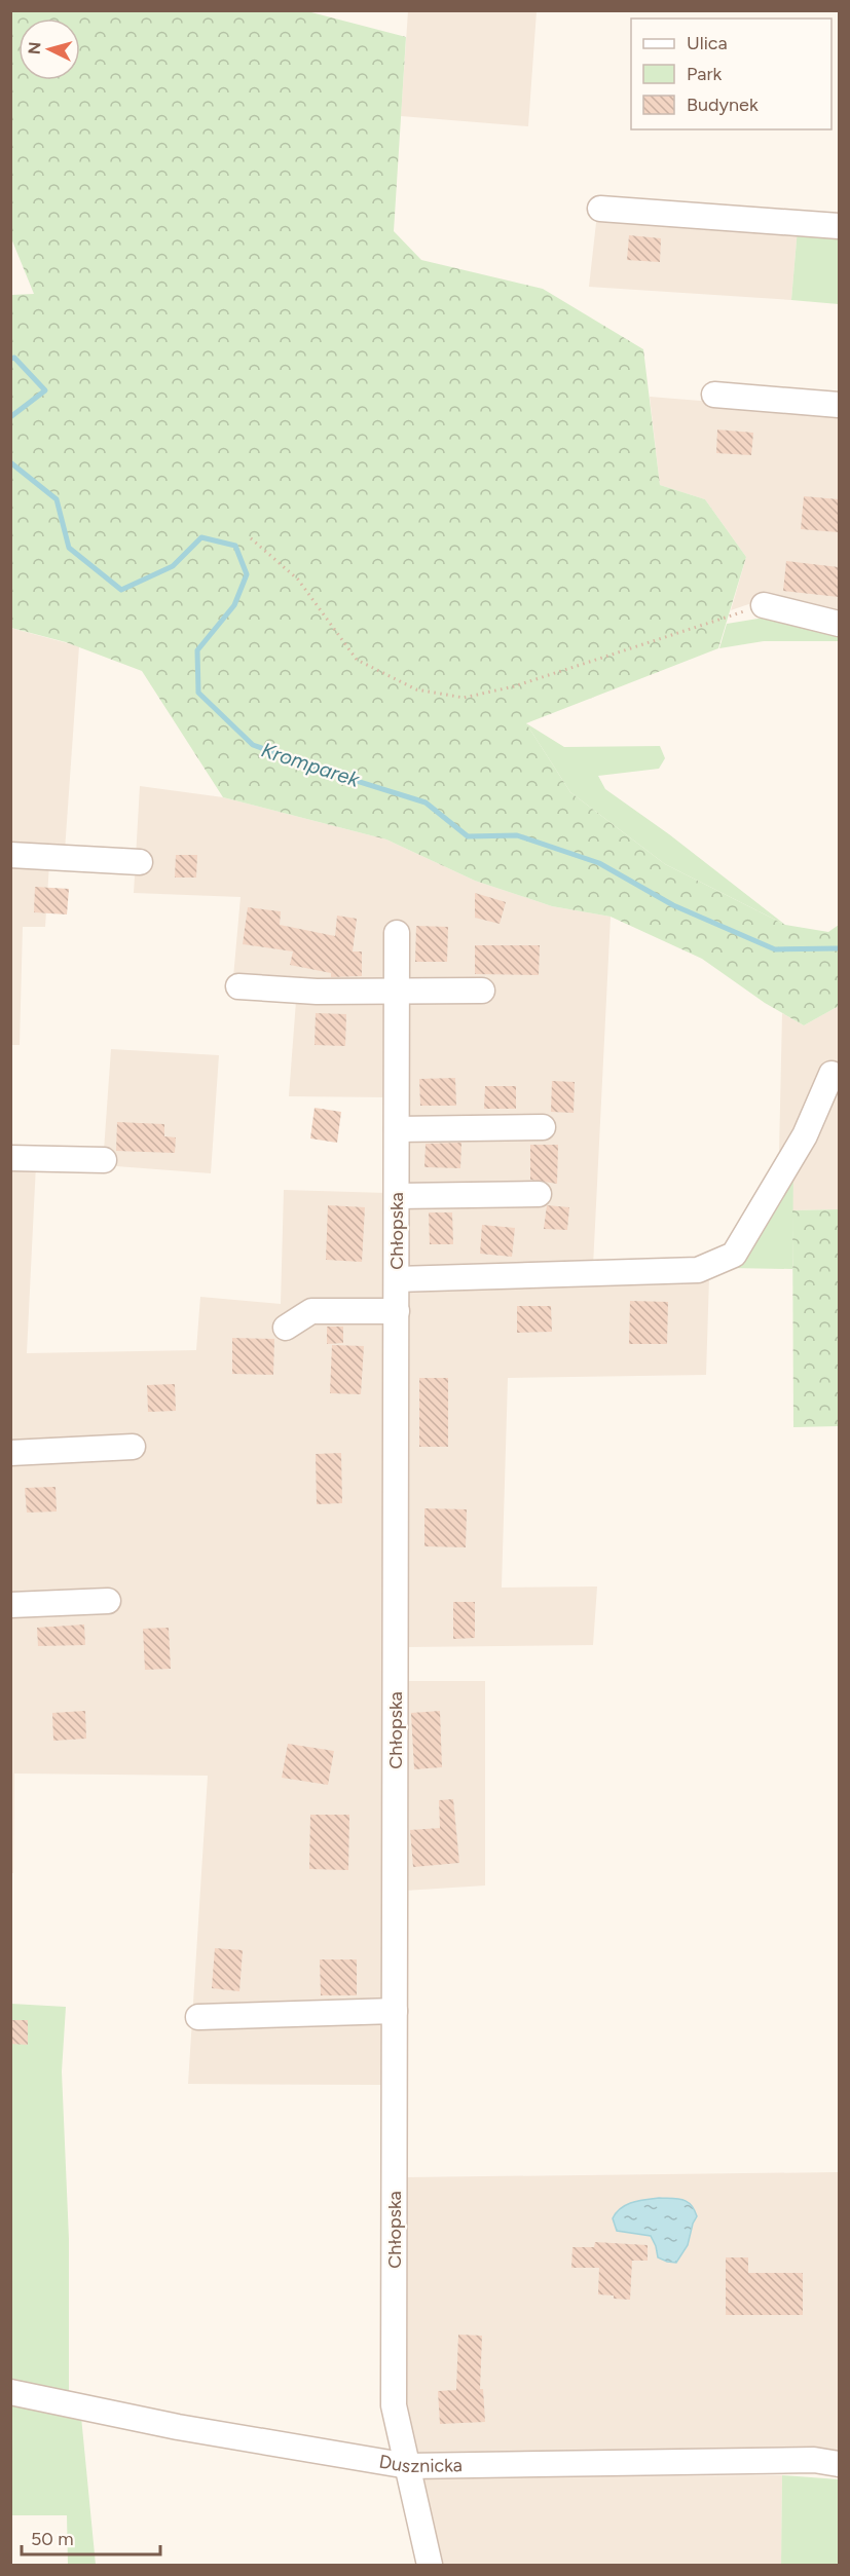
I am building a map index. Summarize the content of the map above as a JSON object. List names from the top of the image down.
{
  "streets": {
    "street": ["Chłopska", "Dusznicka"]
  },
  "crossings": [
    ["Chłopska", "Dusznicka"]
  ],
  "water": ["Kromparek"],
  "legend": ["Ulica", "Park", "Budynek"],
  "scale_bar": "50 m",
  "north": "left"
}
